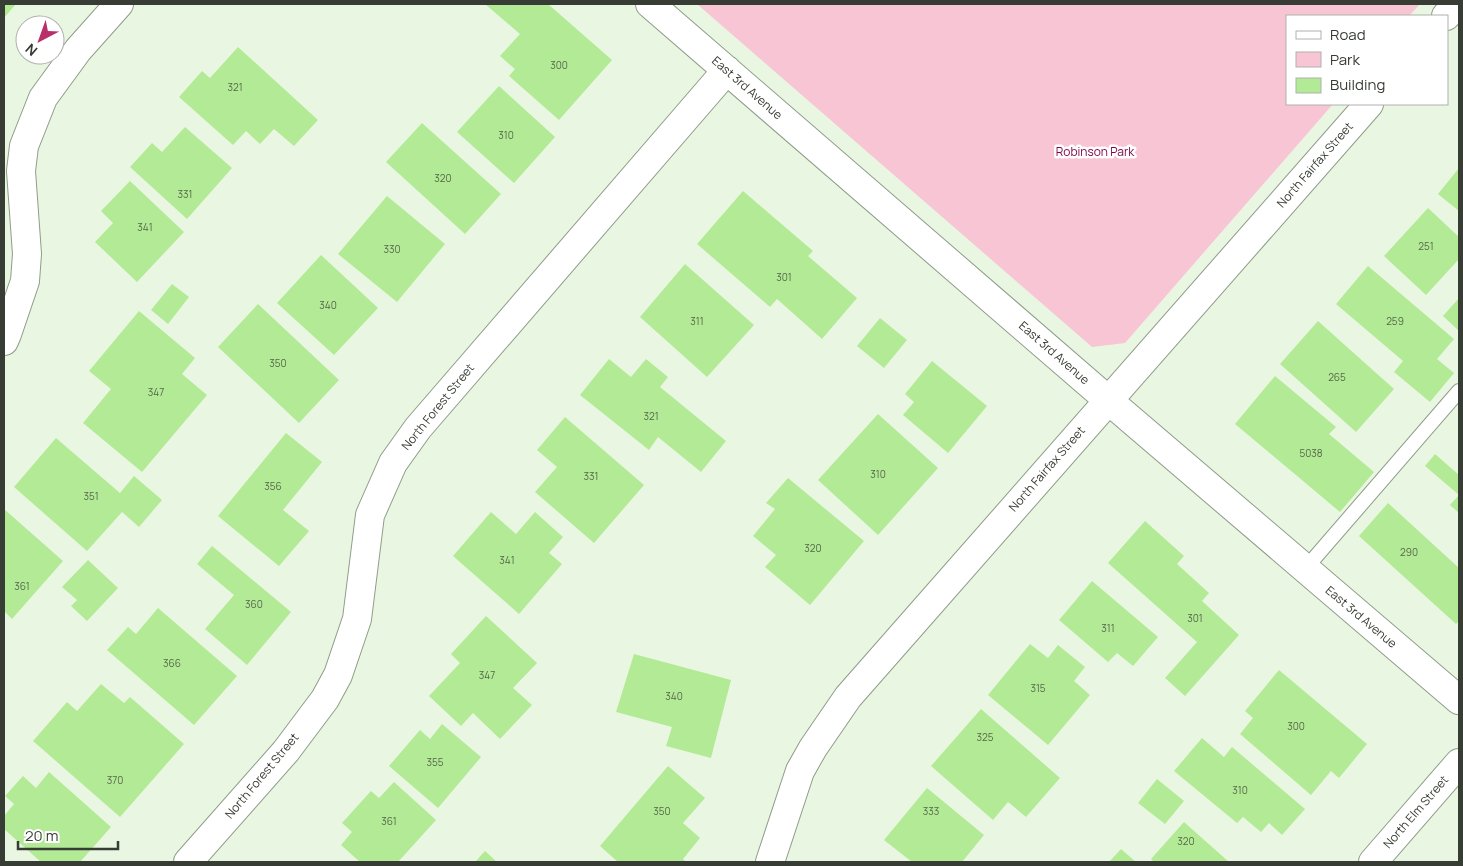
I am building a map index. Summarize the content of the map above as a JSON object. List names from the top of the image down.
{
  "streets": {
    "street": [
      "East 3rd Avenue",
      "North Fairfax Street",
      "North Forest Street",
      "North Elm Street"
    ]
  },
  "crossings": [
    ["East 3rd Avenue", "North Fairfax Street"],
    ["East 3rd Avenue", "North Forest Street"]
  ],
  "parks": ["Robinson Park"],
  "house_numbers": [
    "300",
    "321",
    "310",
    "320",
    "331",
    "341",
    "251",
    "330",
    "301",
    "340",
    "311",
    "259",
    "350",
    "265",
    "347",
    "321",
    "5038",
    "310",
    "331",
    "356",
    "351",
    "320",
    "290",
    "341",
    "361",
    "360",
    "301",
    "311",
    "366",
    "347",
    "315",
    "340",
    "300",
    "325",
    "355",
    "370",
    "310",
    "350",
    "333",
    "361",
    "320"
  ],
  "legend": ["Road", "Park", "Building"],
  "scale_bar": "20 m",
  "north": "bottom left"
}
